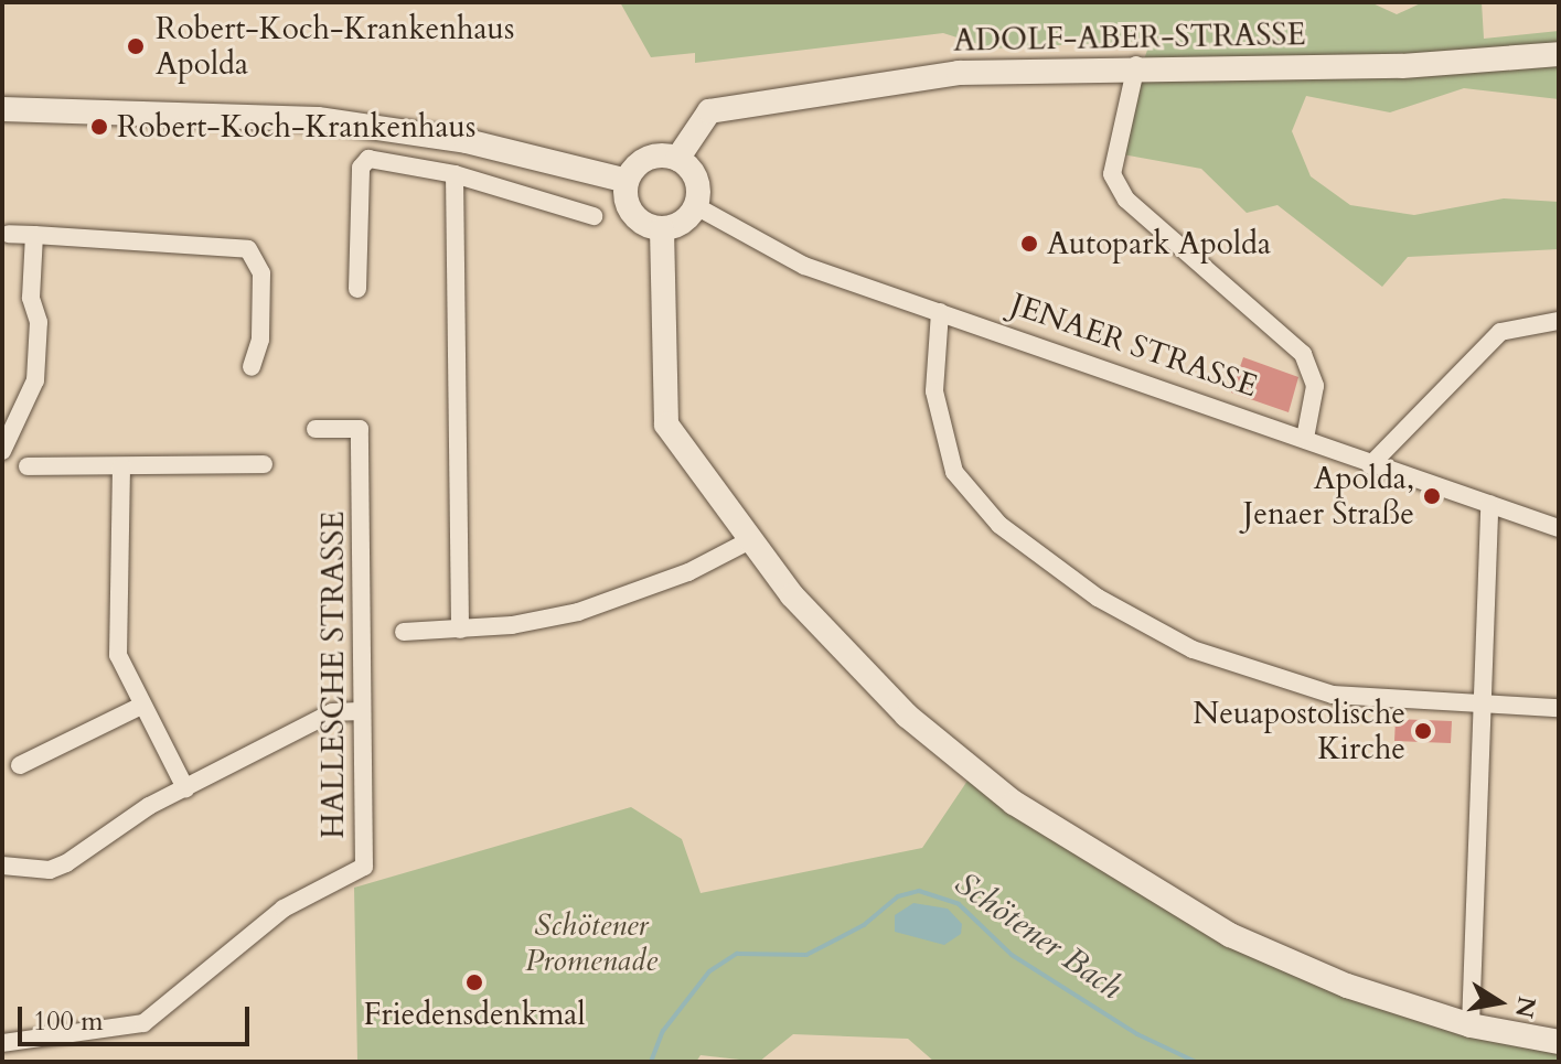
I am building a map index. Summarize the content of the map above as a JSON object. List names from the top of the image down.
{
  "streets": {
    "main road": ["ADOLF-ABER-STRASSE"],
    "street": ["JENAER STRASSE", "HALLESCHE STRASSE"]
  },
  "crossings": [
    ["ADOLF-ABER-STRASSE", "JENAER STRASSE"]
  ],
  "water": ["Schötener Bach"],
  "parks": ["Schötener Promenade"],
  "places": [
    "Robert-Koch-Krankenhaus Apolda",
    "Robert-Koch-Krankenhaus",
    "Autopark Apolda",
    "Apolda, Jenaer Straße",
    "Neuapostolische Kirche",
    "Friedensdenkmal"
  ],
  "scale_bar": "100 m",
  "north": "right"
}
